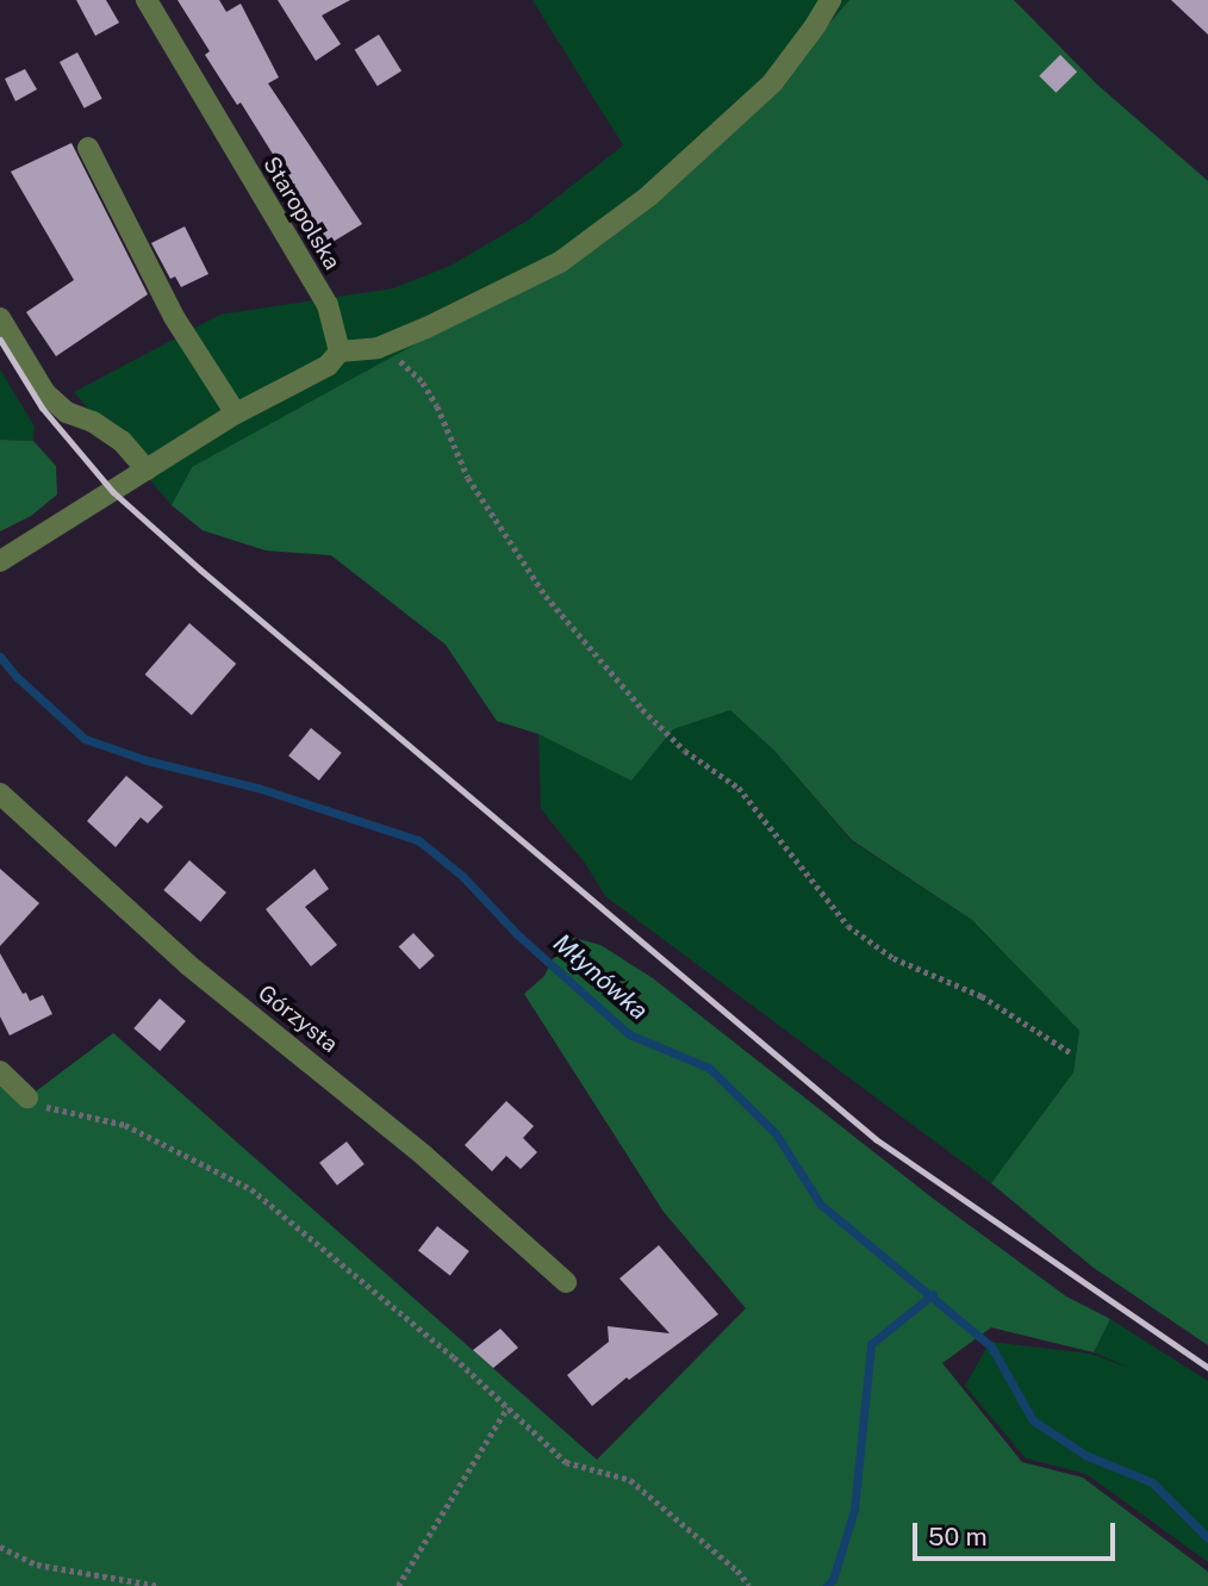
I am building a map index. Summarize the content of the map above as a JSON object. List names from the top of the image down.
{
  "streets": {
    "street": ["Staropolska", "Górzysta"]
  },
  "water": ["Młynówka"],
  "scale_bar": "50 m"
}
